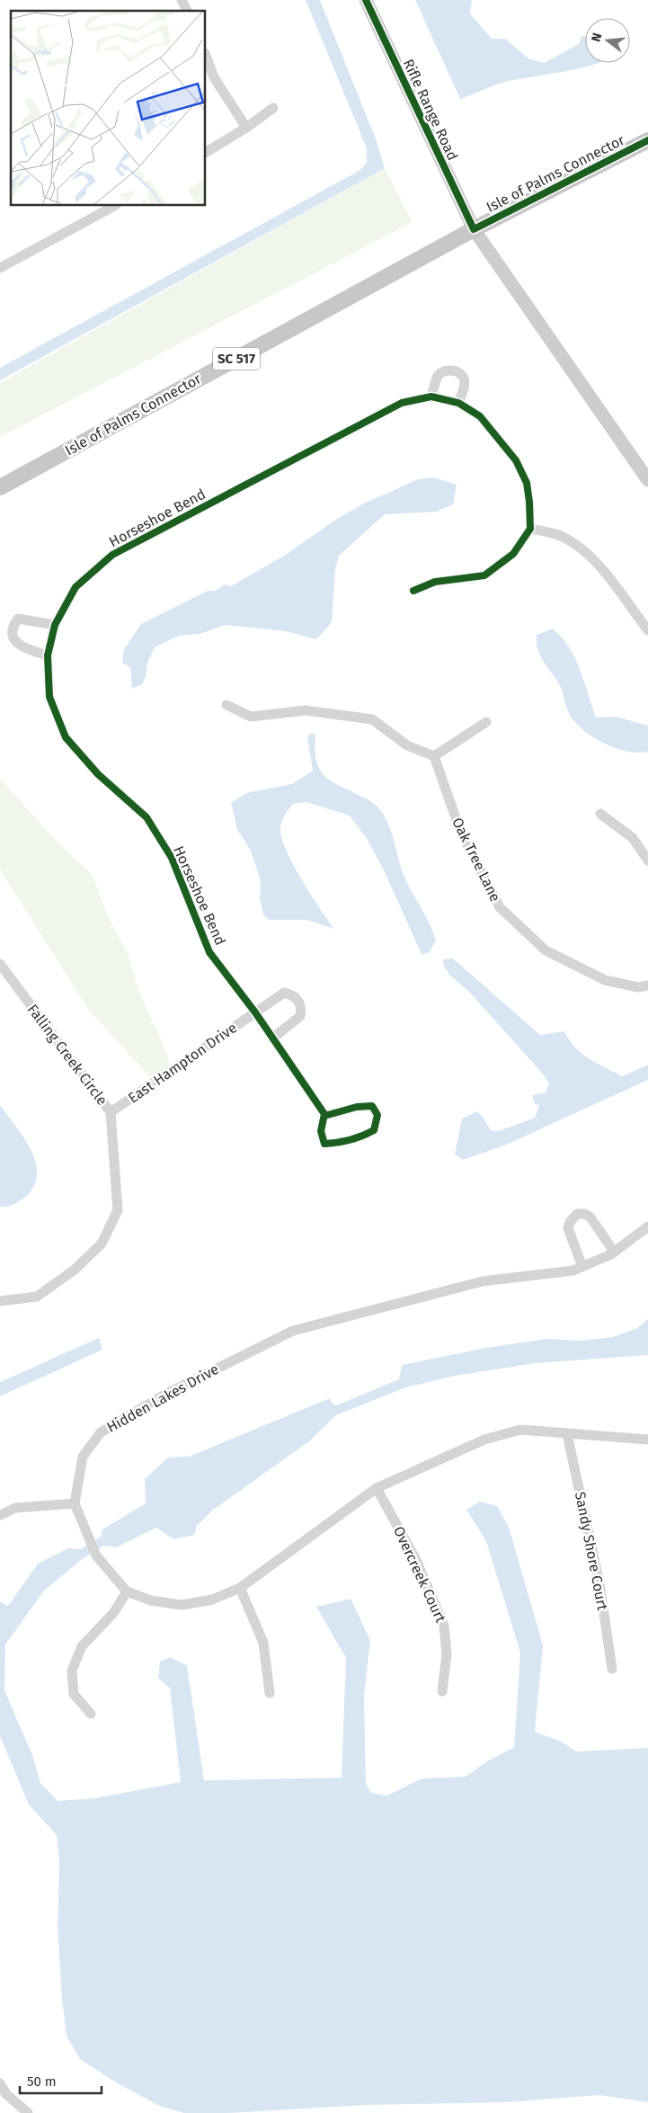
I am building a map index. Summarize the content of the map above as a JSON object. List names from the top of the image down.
{
  "streets": {
    "main road": ["Rifle Range Road", "Isle of Palms Connector", "SC 517"],
    "street": [
      "Horseshoe Bend",
      "Oak Tree Lane",
      "Falling Creek Circle",
      "East Hampton Drive",
      "Hidden Lakes Drive",
      "Sandy Shore Court",
      "Overcreek Court"
    ]
  },
  "crossings": [
    ["Rifle Range Road", "Isle of Palms Connector"],
    ["Horseshoe Bend", "East Hampton Drive"],
    ["Falling Creek Circle", "East Hampton Drive"]
  ],
  "scale_bar": "50 m",
  "north": "left"
}
